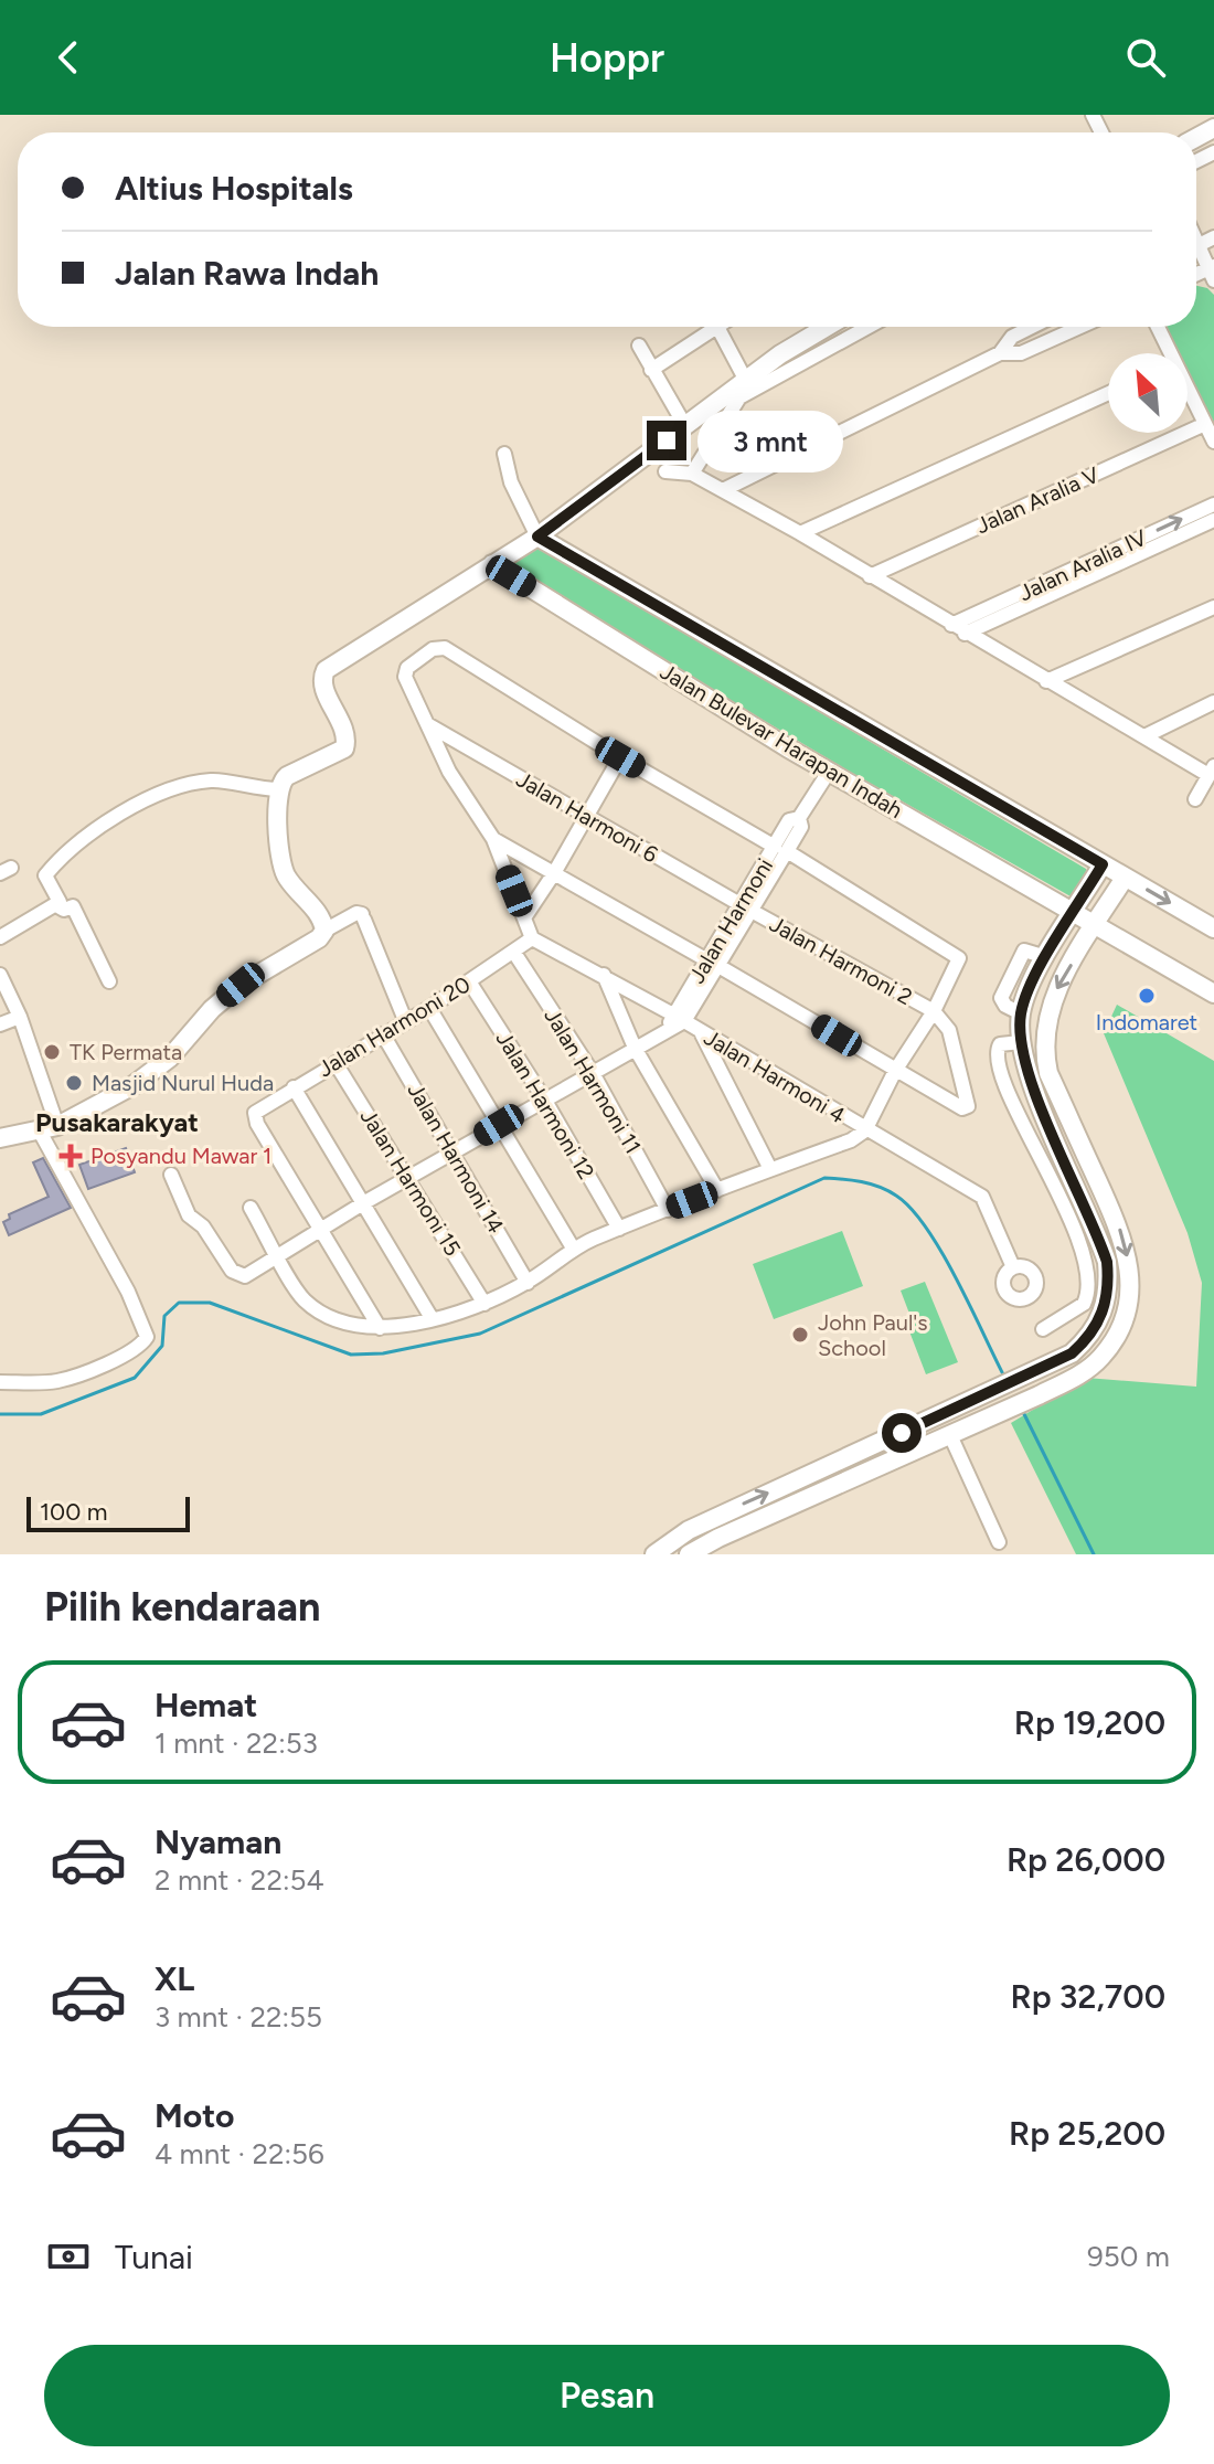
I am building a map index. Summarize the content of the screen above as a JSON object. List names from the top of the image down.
{
  "streets": {
    "street": [
      "Jalan Aralia V",
      "Jalan Aralia IV",
      "Jalan Bulevar Harapan Indah",
      "Jalan Harmoni 6",
      "Jalan Harmoni",
      "Jalan Harmoni 2",
      "Jalan Harmoni 20",
      "Jalan Harmoni 4",
      "Jalan Harmoni 11",
      "Jalan Harmoni 12",
      "Jalan Harmoni 14",
      "Jalan Harmoni 15"
    ]
  },
  "crossings": [
    ["Jalan Bulevar Harapan Indah", "Jalan Harmoni"],
    ["Jalan Harmoni 6", "Jalan Harmoni"],
    ["Jalan Harmoni 6", "Jalan Harmoni 2"],
    ["Jalan Harmoni", "Jalan Harmoni 2"],
    ["Jalan Harmoni", "Jalan Harmoni 4"],
    ["Jalan Harmoni 20", "Jalan Harmoni 4"],
    ["Jalan Harmoni 20", "Jalan Harmoni 11"],
    ["Jalan Harmoni 20", "Jalan Harmoni 12"],
    ["Jalan Harmoni 20", "Jalan Harmoni 14"],
    ["Jalan Harmoni 20", "Jalan Harmoni 15"]
  ],
  "districts": ["Pusakarakyat"],
  "places": {
    "other": [
      "Indomaret",
      "TK Permata",
      "Masjid Nurul Huda",
      "John Paul's School"
    ],
    "health": ["Posyandu Mawar 1"]
  },
  "scale_bar": "100 m",
  "north": "top left",
  "page": {
    "header": "Hoppr",
    "banner": ["Altius Hospitals", "Jalan Rawa Indah"],
    "bubble": "3 mnt",
    "scale": "100 m",
    "heading": "Pilih kendaraan",
    "list": [
      {
        "name": "Hemat",
        "note": "1 mnt · 22:53",
        "value": "Rp 19,200"
      },
      {
        "name": "Nyaman",
        "note": "2 mnt · 22:54",
        "value": "Rp 26,000"
      },
      {
        "name": "XL",
        "note": "3 mnt · 22:55",
        "value": "Rp 32,700"
      },
      {
        "name": "Moto",
        "note": "4 mnt · 22:56",
        "value": "Rp 25,200"
      }
    ],
    "pay": ["Tunai", "950 m"],
    "buttons": "Pesan"
  }
}
